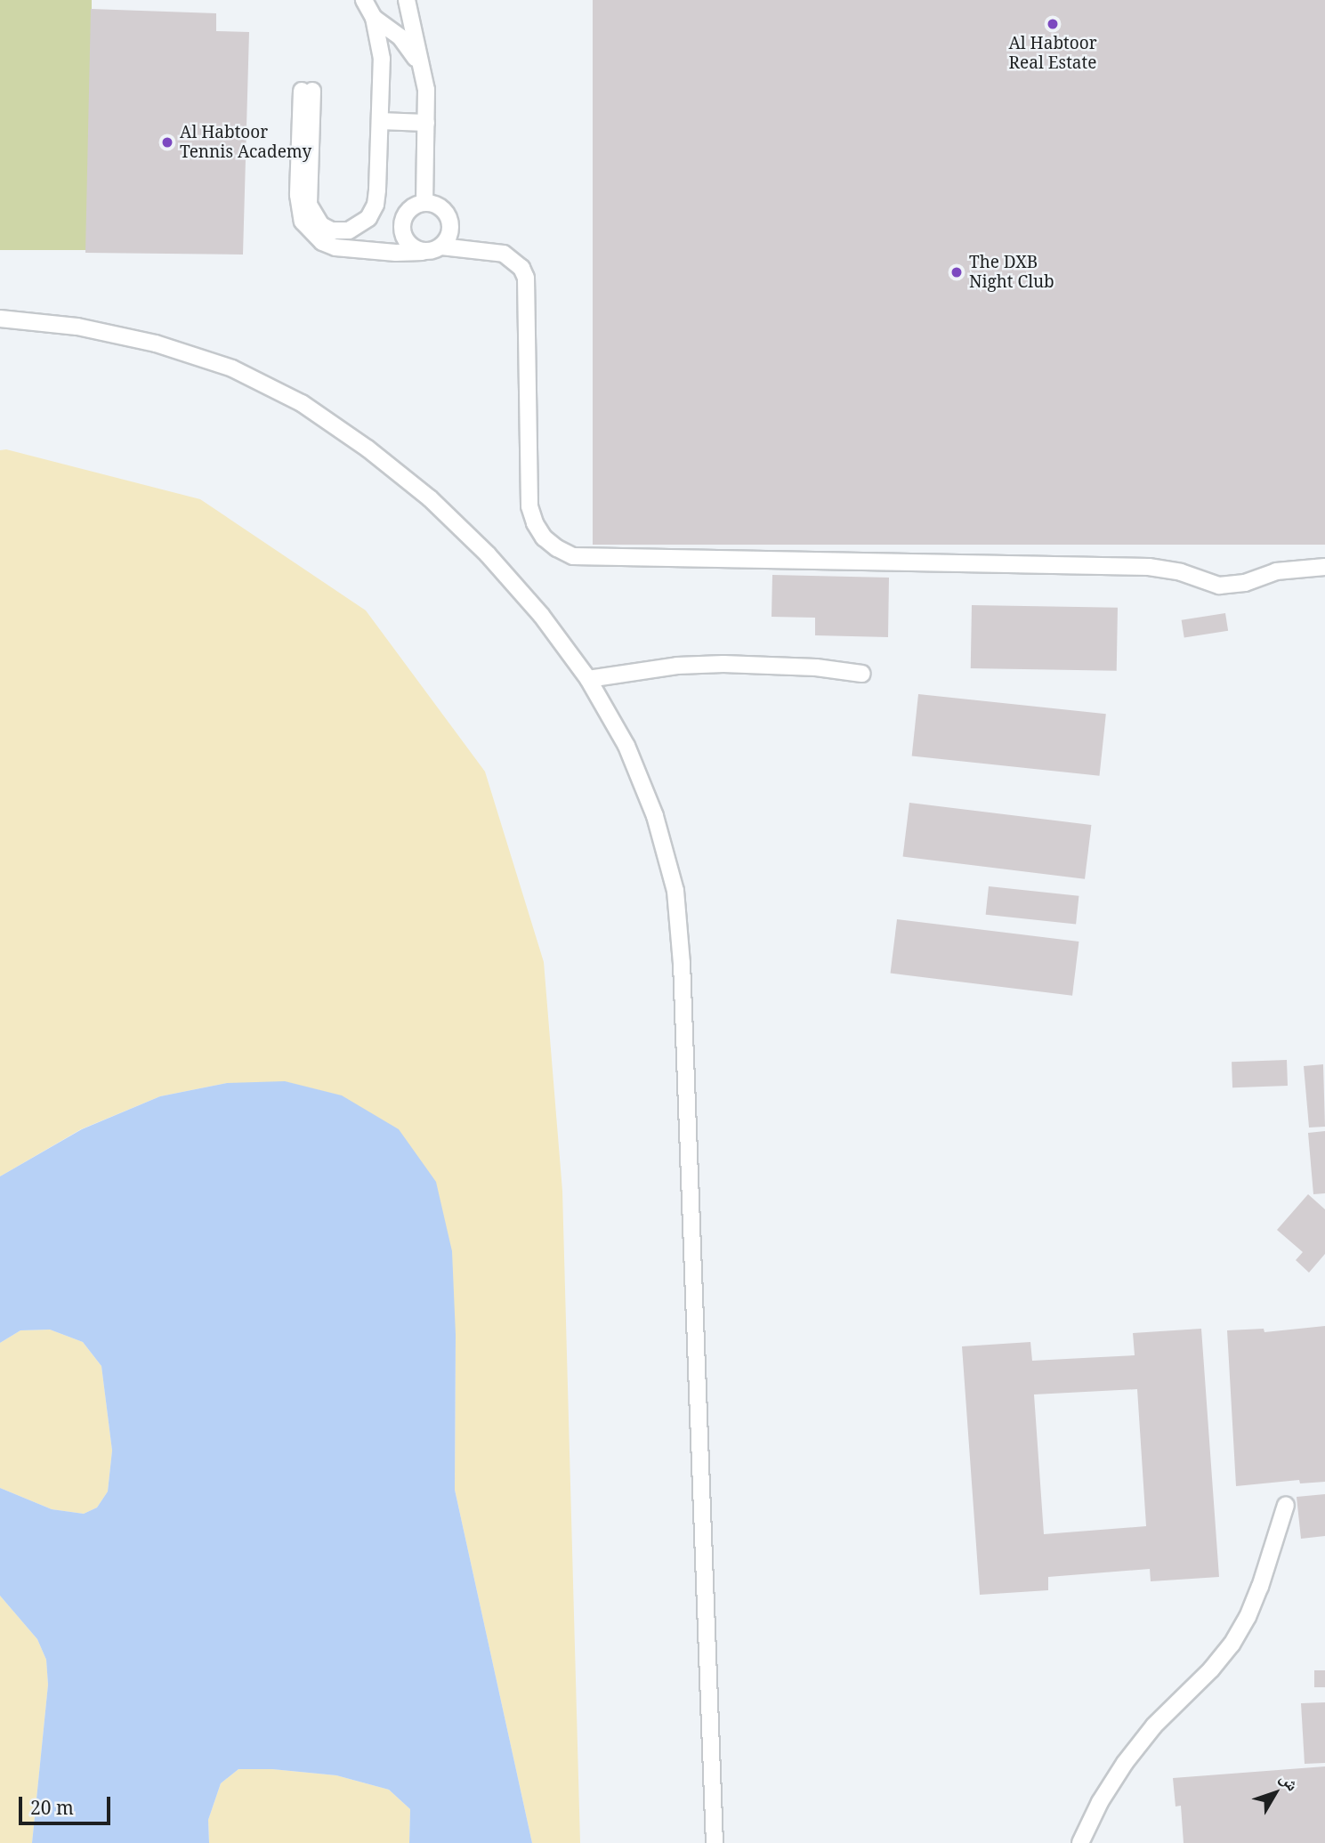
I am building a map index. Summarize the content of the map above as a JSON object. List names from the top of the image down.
{
  "places": ["Al Habtoor Real Estate", "Al Habtoor Tennis Academy", "The DXB Night Club"],
  "scale_bar": "20 m",
  "north": "top right"
}
